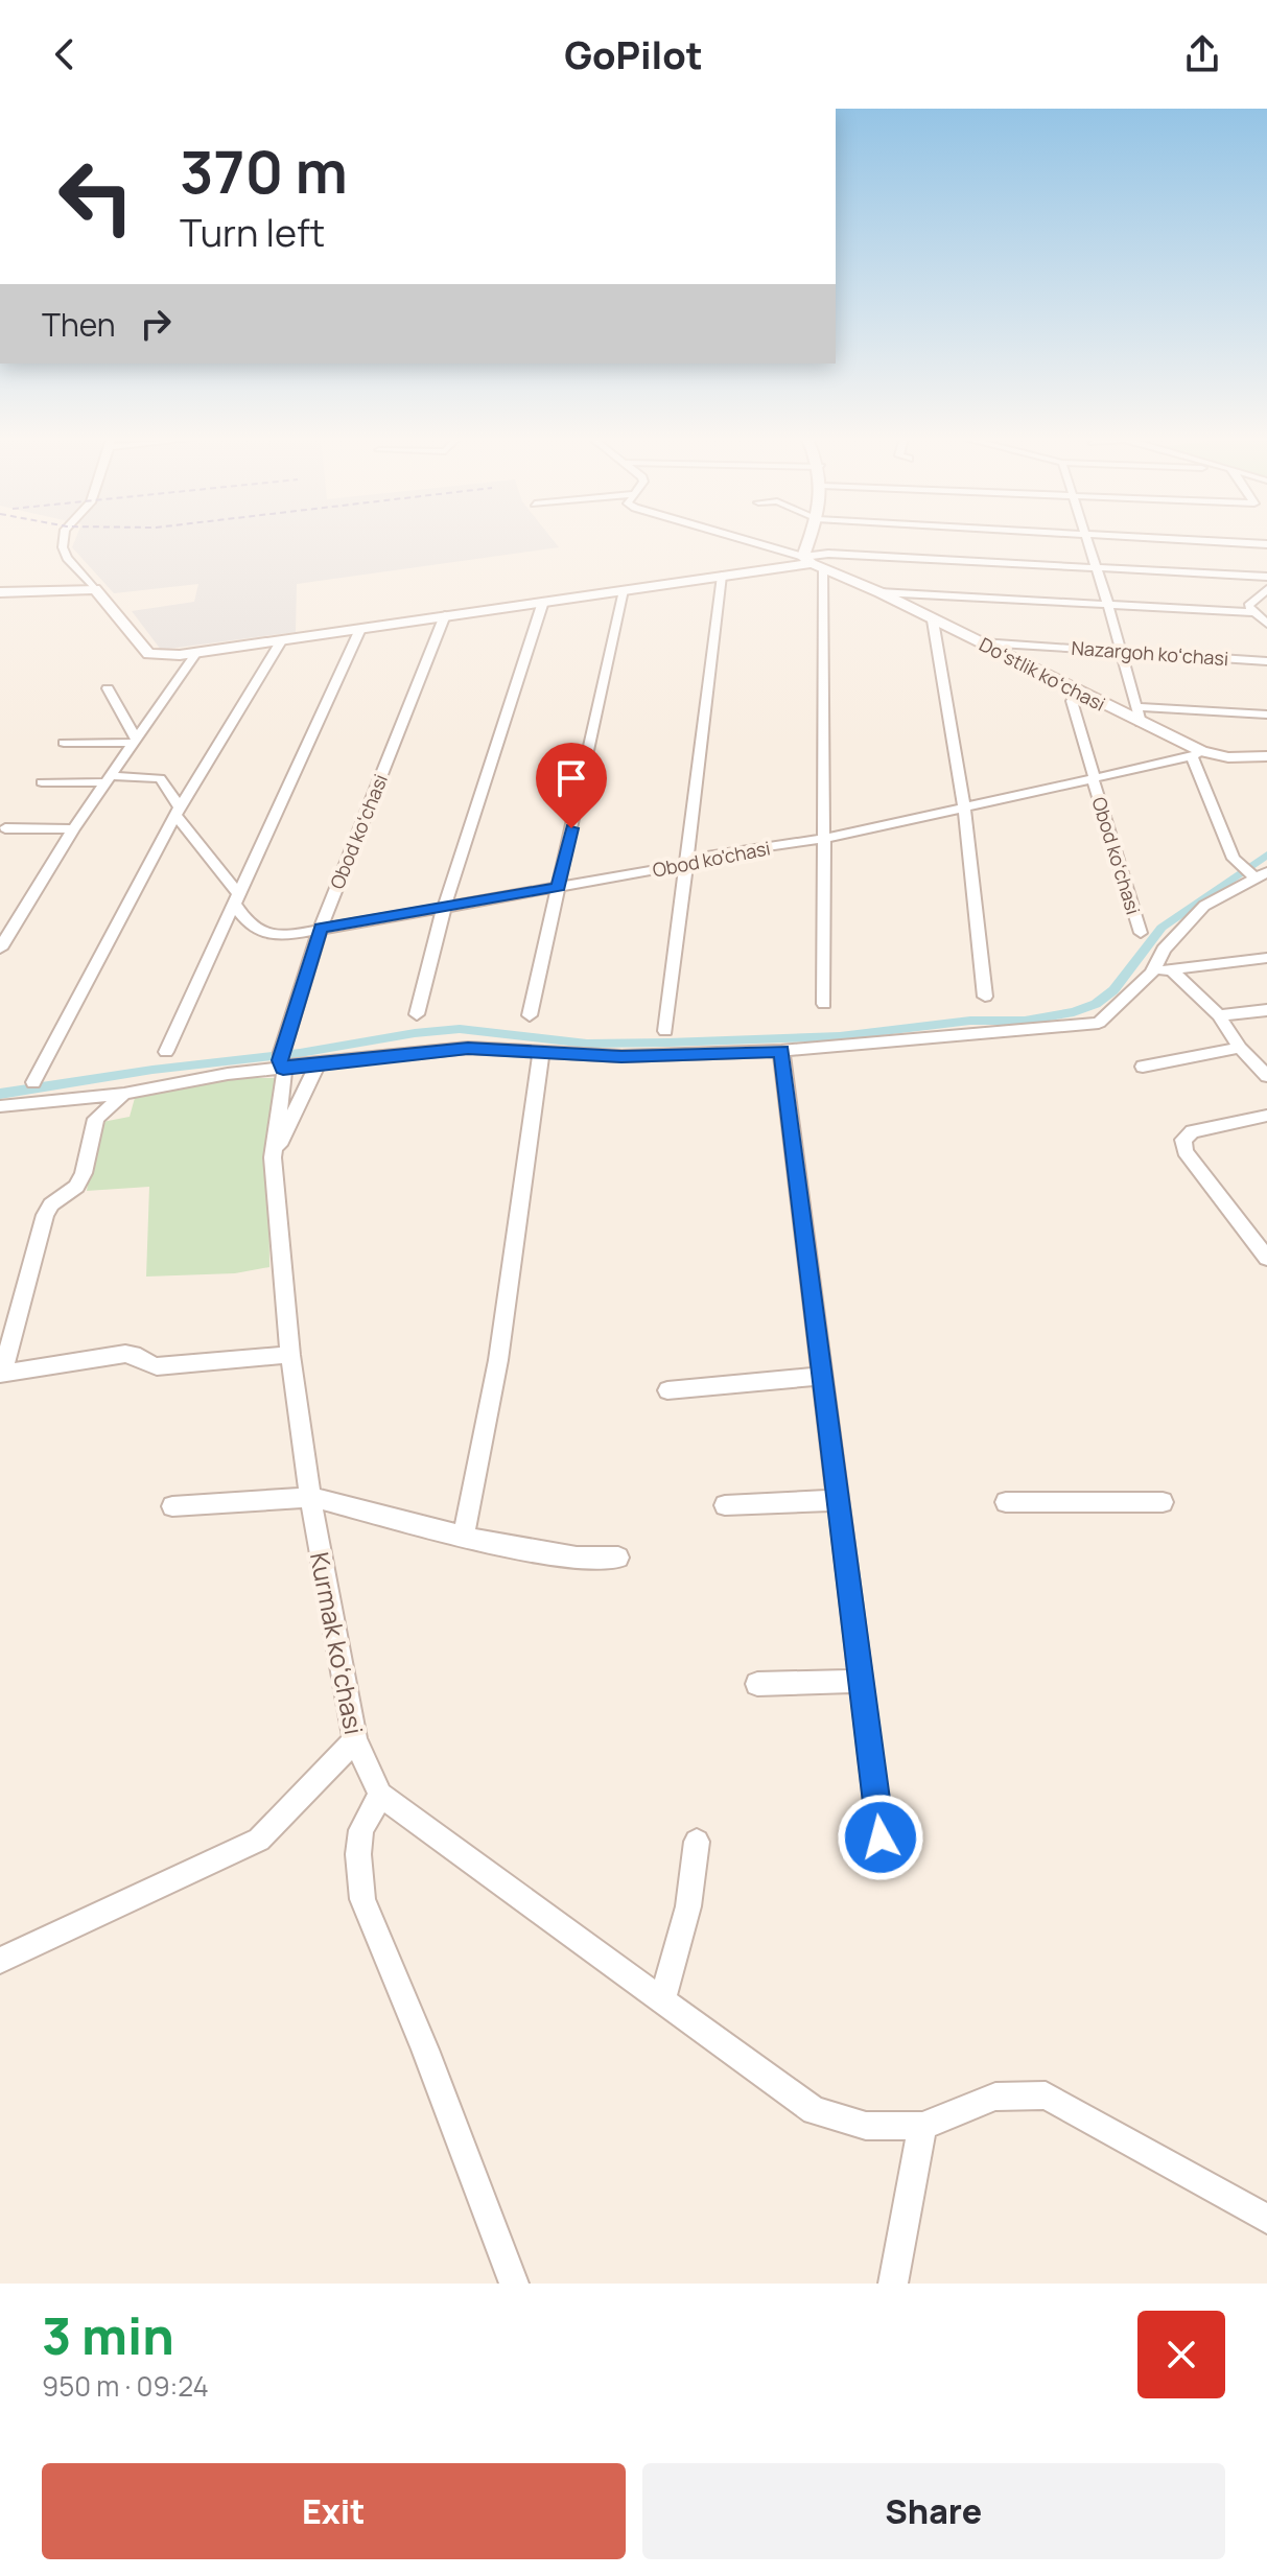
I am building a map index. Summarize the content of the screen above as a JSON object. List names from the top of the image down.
{
  "streets": {
    "street": [
      "Nazargoh koʻchasi",
      "Doʻstlik koʻchasi",
      "Obod koʻchasi",
      "Obod ko'chasi",
      "Kurmak koʻchasi"
    ]
  },
  "crossings": [
    ["Nazargoh koʻchasi", "Doʻstlik koʻchasi"],
    ["Doʻstlik koʻchasi", "Obod koʻchasi"],
    ["Doʻstlik koʻchasi", "Obod ko'chasi"],
    ["Obod koʻchasi", "Obod ko'chasi"],
    ["Obod koʻchasi", "Kurmak koʻchasi"]
  ],
  "page": {
    "header": "GoPilot",
    "turn": ["370 m", "Turn left"],
    "then": "Then",
    "heading": ["3 min", "950 m · 09:24"],
    "buttons": ["Exit", "Share"]
  }
}
